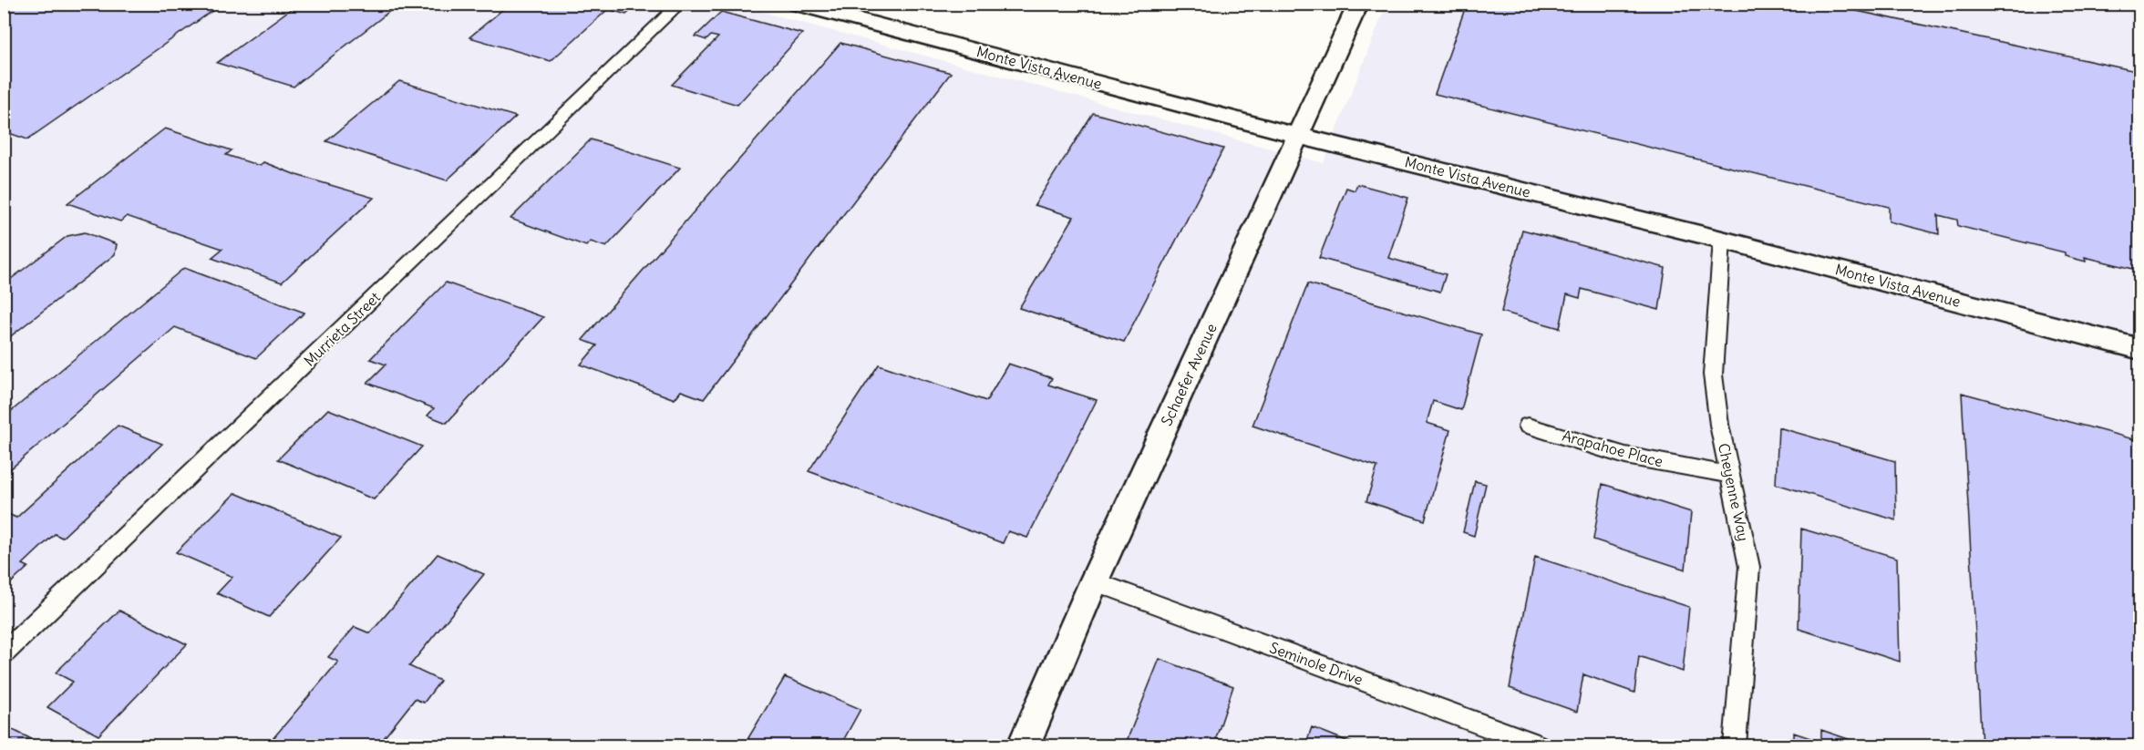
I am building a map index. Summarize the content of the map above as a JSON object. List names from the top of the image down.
{
  "streets": {
    "street": [
      "Monte Vista Avenue",
      "Murrieta Street",
      "Schaefer Avenue",
      "Arapahoe Place",
      "Cheyenne Way",
      "Seminole Drive"
    ]
  },
  "crossings": [
    ["Monte Vista Avenue", "Schaefer Avenue"],
    ["Monte Vista Avenue", "Cheyenne Way"],
    ["Schaefer Avenue", "Seminole Drive"],
    ["Arapahoe Place", "Cheyenne Way"]
  ]
}
